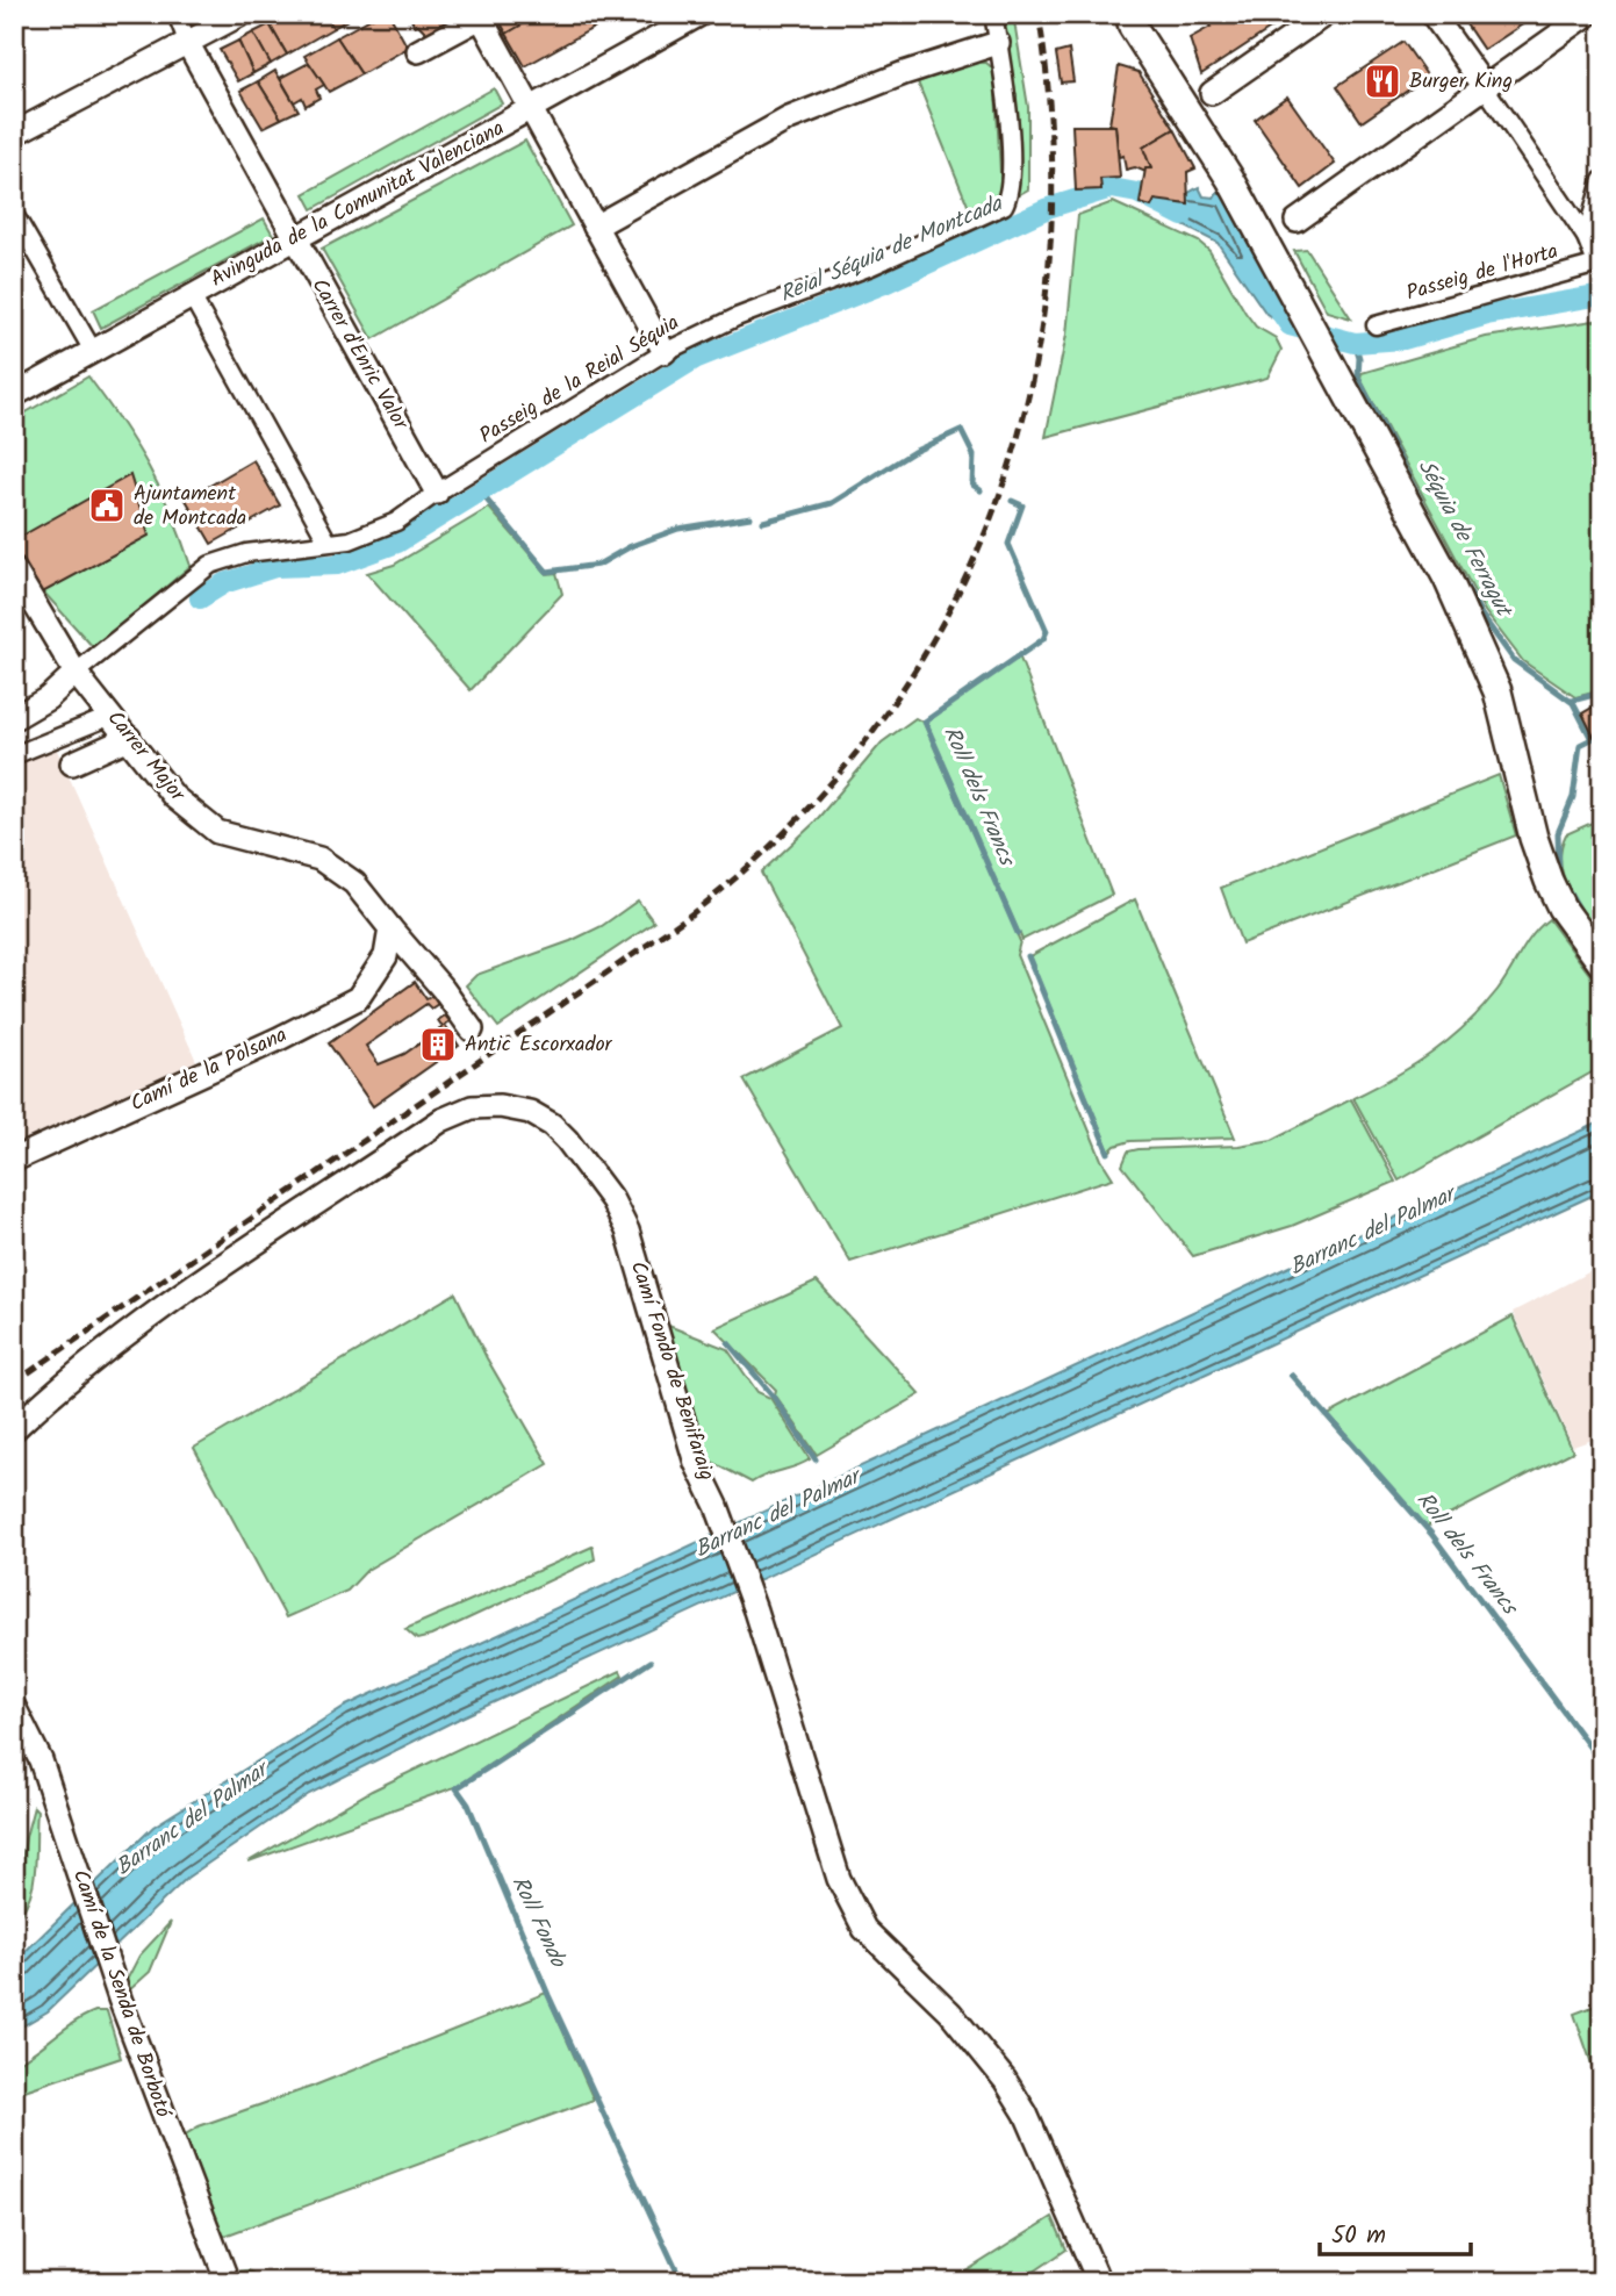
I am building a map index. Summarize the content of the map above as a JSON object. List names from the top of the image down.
{
  "streets": {
    "street": [
      "Avinguda de la Comunitat Valenciana",
      "Passeig de l'Horta",
      "Carrer d'Enric Valor",
      "Passeig de la Reial Séquia",
      "Carrer Major",
      "Camí de la Polsana",
      "Camí Fondo de Benifaraig",
      "Camí de la Senda de Borbotó"
    ]
  },
  "crossings": [
    ["Avinguda de la Comunitat Valenciana", "Carrer d'Enric Valor"],
    ["Carrer d'Enric Valor", "Passeig de la Reial Séquia"],
    ["Passeig de la Reial Séquia", "Carrer Major"],
    ["Carrer Major", "Camí de la Polsana"]
  ],
  "water": [
    "Reial Séquia de Montcada",
    "Séquia de Ferragut",
    "Roll dels Francs",
    "Barranc del Palmar",
    "Roll Fondo"
  ],
  "places": {
    "restaurant": ["Burger King"],
    "public building": ["Ajuntament de Montcada"],
    "building": ["Antic Escorxador"]
  },
  "scale_bar": "50 m"
}
